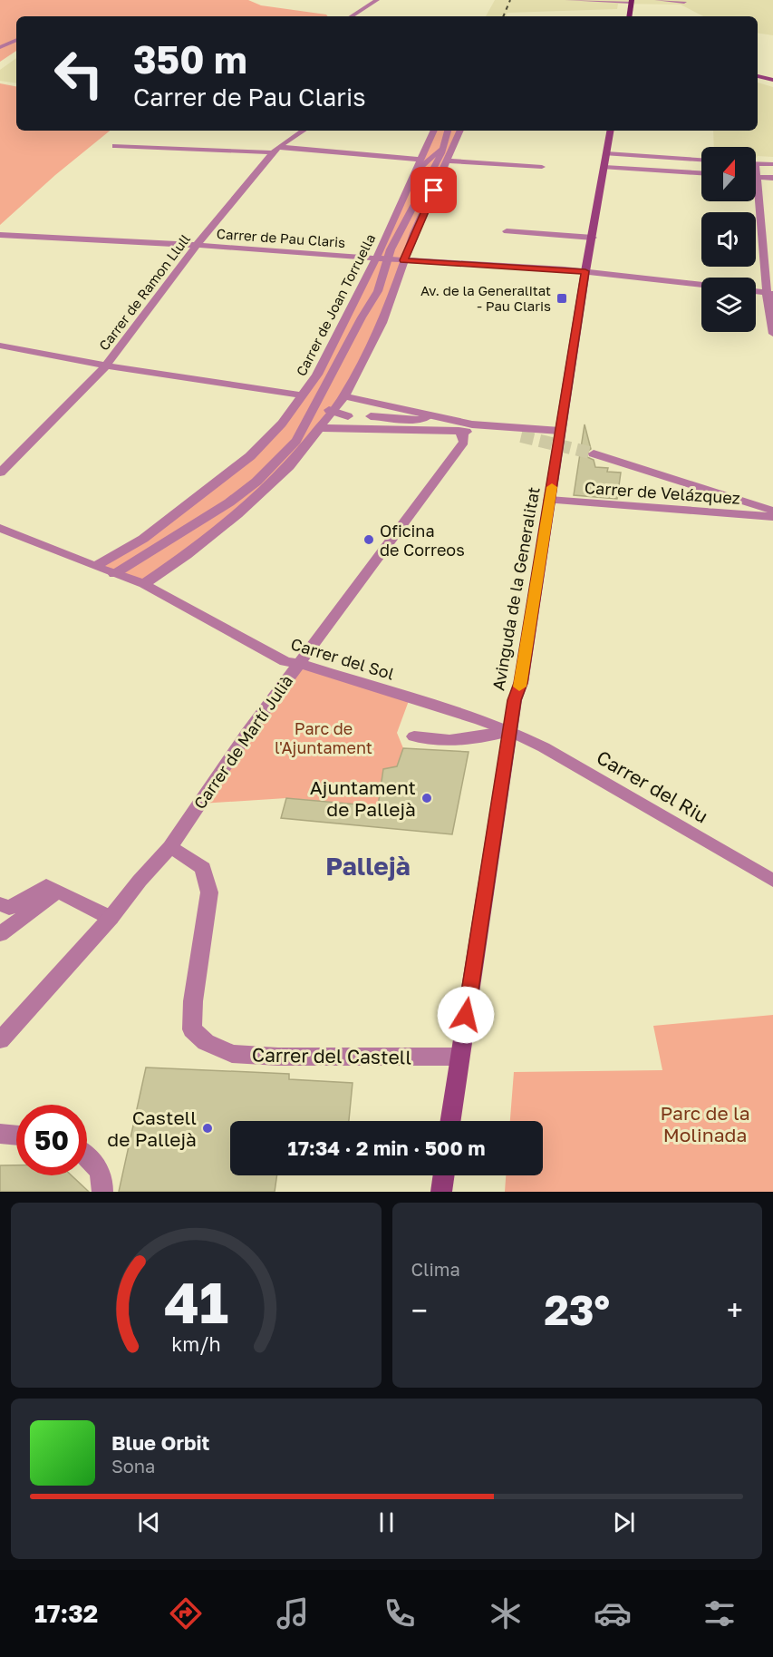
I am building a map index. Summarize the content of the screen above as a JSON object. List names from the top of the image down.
{
  "streets": {
    "main road": ["Avinguda de la Generalitat"],
    "street": [
      "Carrer de Pau Claris",
      "Carrer de Ramon Llull",
      "Carrer de Joan Torruella",
      "Carrer de Velázquez",
      "Carrer del Sol",
      "Carrer de Martí Julià",
      "Carrer del Riu",
      "Carrer del Castell"
    ]
  },
  "crossings": [
    ["Carrer de Pau Claris", "Carrer de Ramon Llull"],
    ["Carrer de Pau Claris", "Carrer de Joan Torruella"],
    ["Carrer de Pau Claris", "Avinguda de la Generalitat"],
    ["Carrer de Joan Torruella", "Carrer del Sol"],
    ["Carrer de Velázquez", "Avinguda de la Generalitat"],
    ["Avinguda de la Generalitat", "Carrer del Sol"],
    ["Avinguda de la Generalitat", "Carrer del Riu"],
    ["Avinguda de la Generalitat", "Carrer del Castell"],
    ["Carrer del Sol", "Carrer de Martí Julià"],
    ["Carrer del Sol", "Carrer del Riu"],
    ["Carrer de Martí Julià", "Carrer del Castell"]
  ],
  "districts": ["Pallejà"],
  "parks": ["Parc de l'Ajuntament", "Parc de la Molinada"],
  "places": {
    "transit": ["Av. de la Generalitat - Pau Claris"],
    "other": ["Oficina de Correos", "Ajuntament de Pallejà", "Castell de Pallejà"]
  },
  "north": "top",
  "page": {
    "turn": ["350 m", "Carrer de Pau Claris"],
    "limit": "50",
    "trip": "17:34 · 2 min · 500 m",
    "tile": "Clima",
    "heat": ["−", "23°", "+"],
    "song": ["Blue Orbit", "Sona"],
    "tabs": "17:32",
    "gauge": ["41", "km/h"]
  }
}
